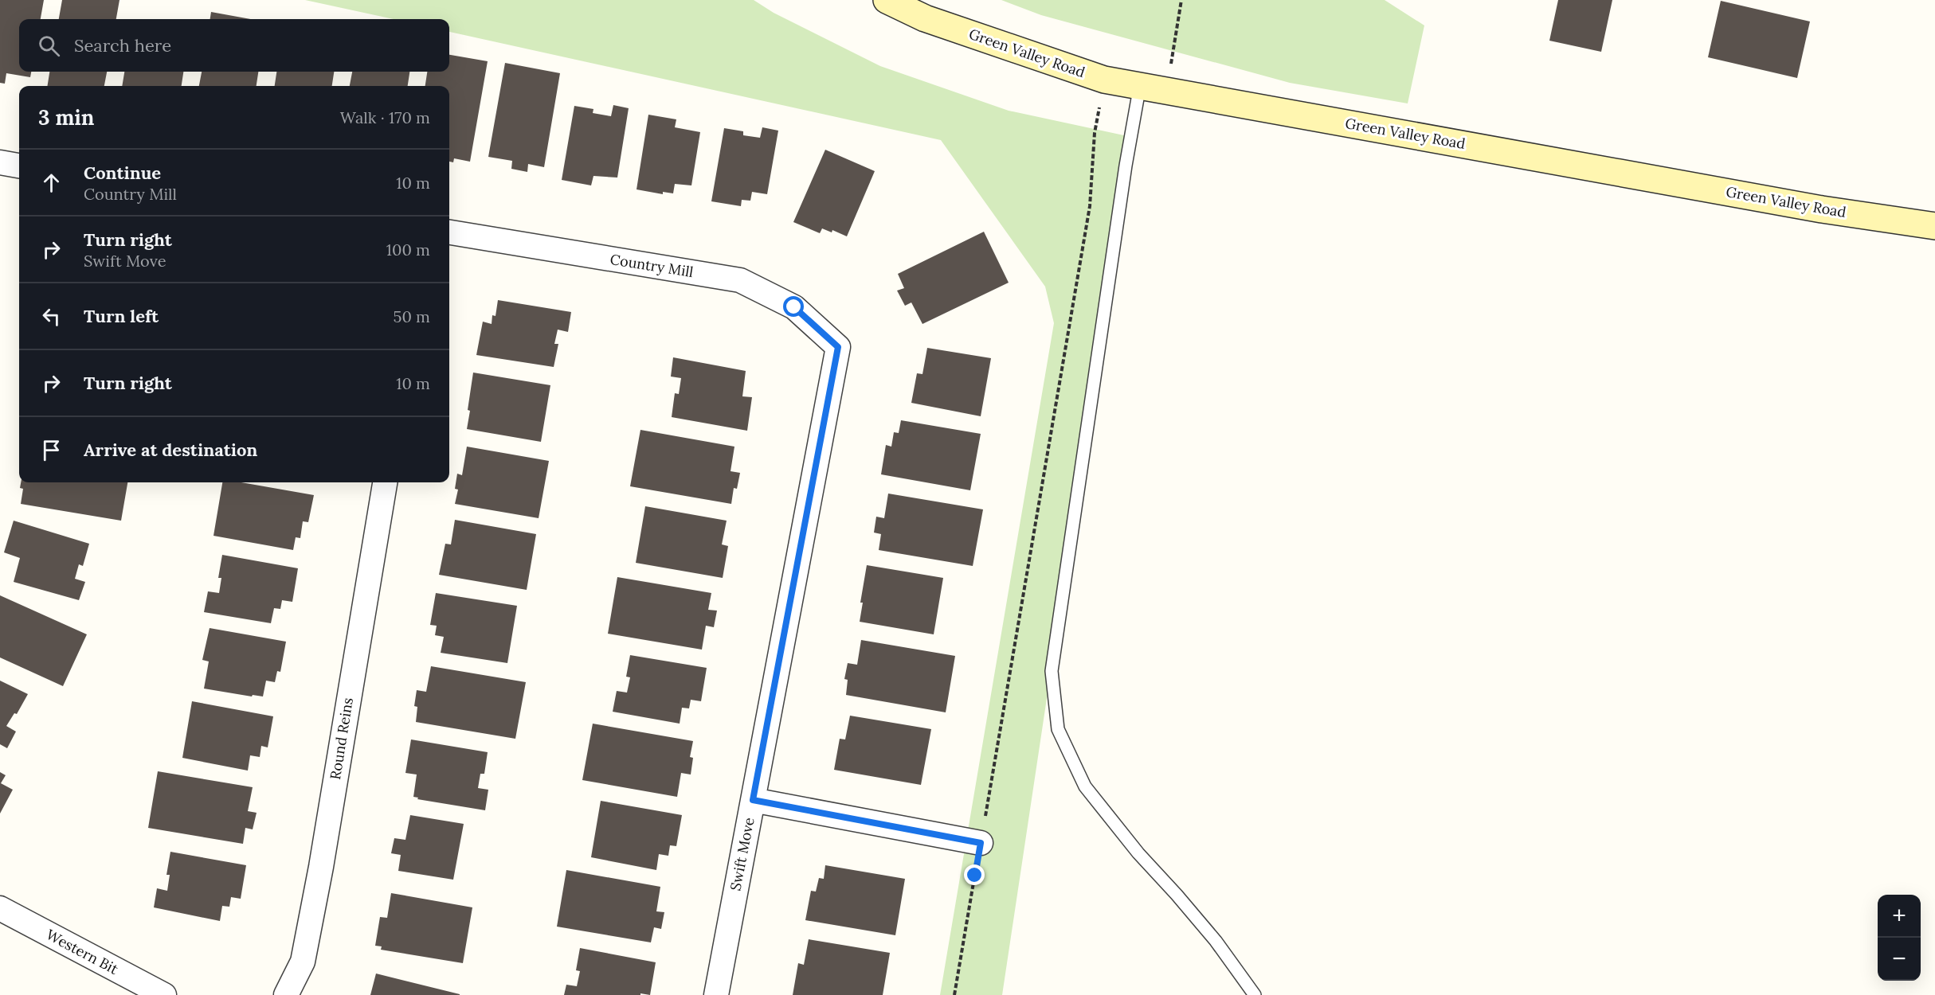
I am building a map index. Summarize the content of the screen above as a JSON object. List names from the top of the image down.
{
  "streets": {
    "street": [
      "Green Valley Road",
      "Country Mill",
      "Round Reins",
      "Swift Move",
      "Western Bit"
    ]
  },
  "crossings": [
    ["Country Mill", "Swift Move"]
  ],
  "page": {
    "search": "Search here",
    "heading": ["3 min", "Walk · 170 m"],
    "list": [
      ["Continue", "Country Mill", "10 m"],
      ["Turn right", "Swift Move", "100 m"],
      ["Turn left", "50 m"],
      ["Turn right", "10 m"],
      "Arrive at destination"
    ],
    "map_buttons": ["+", "−"]
  }
}
